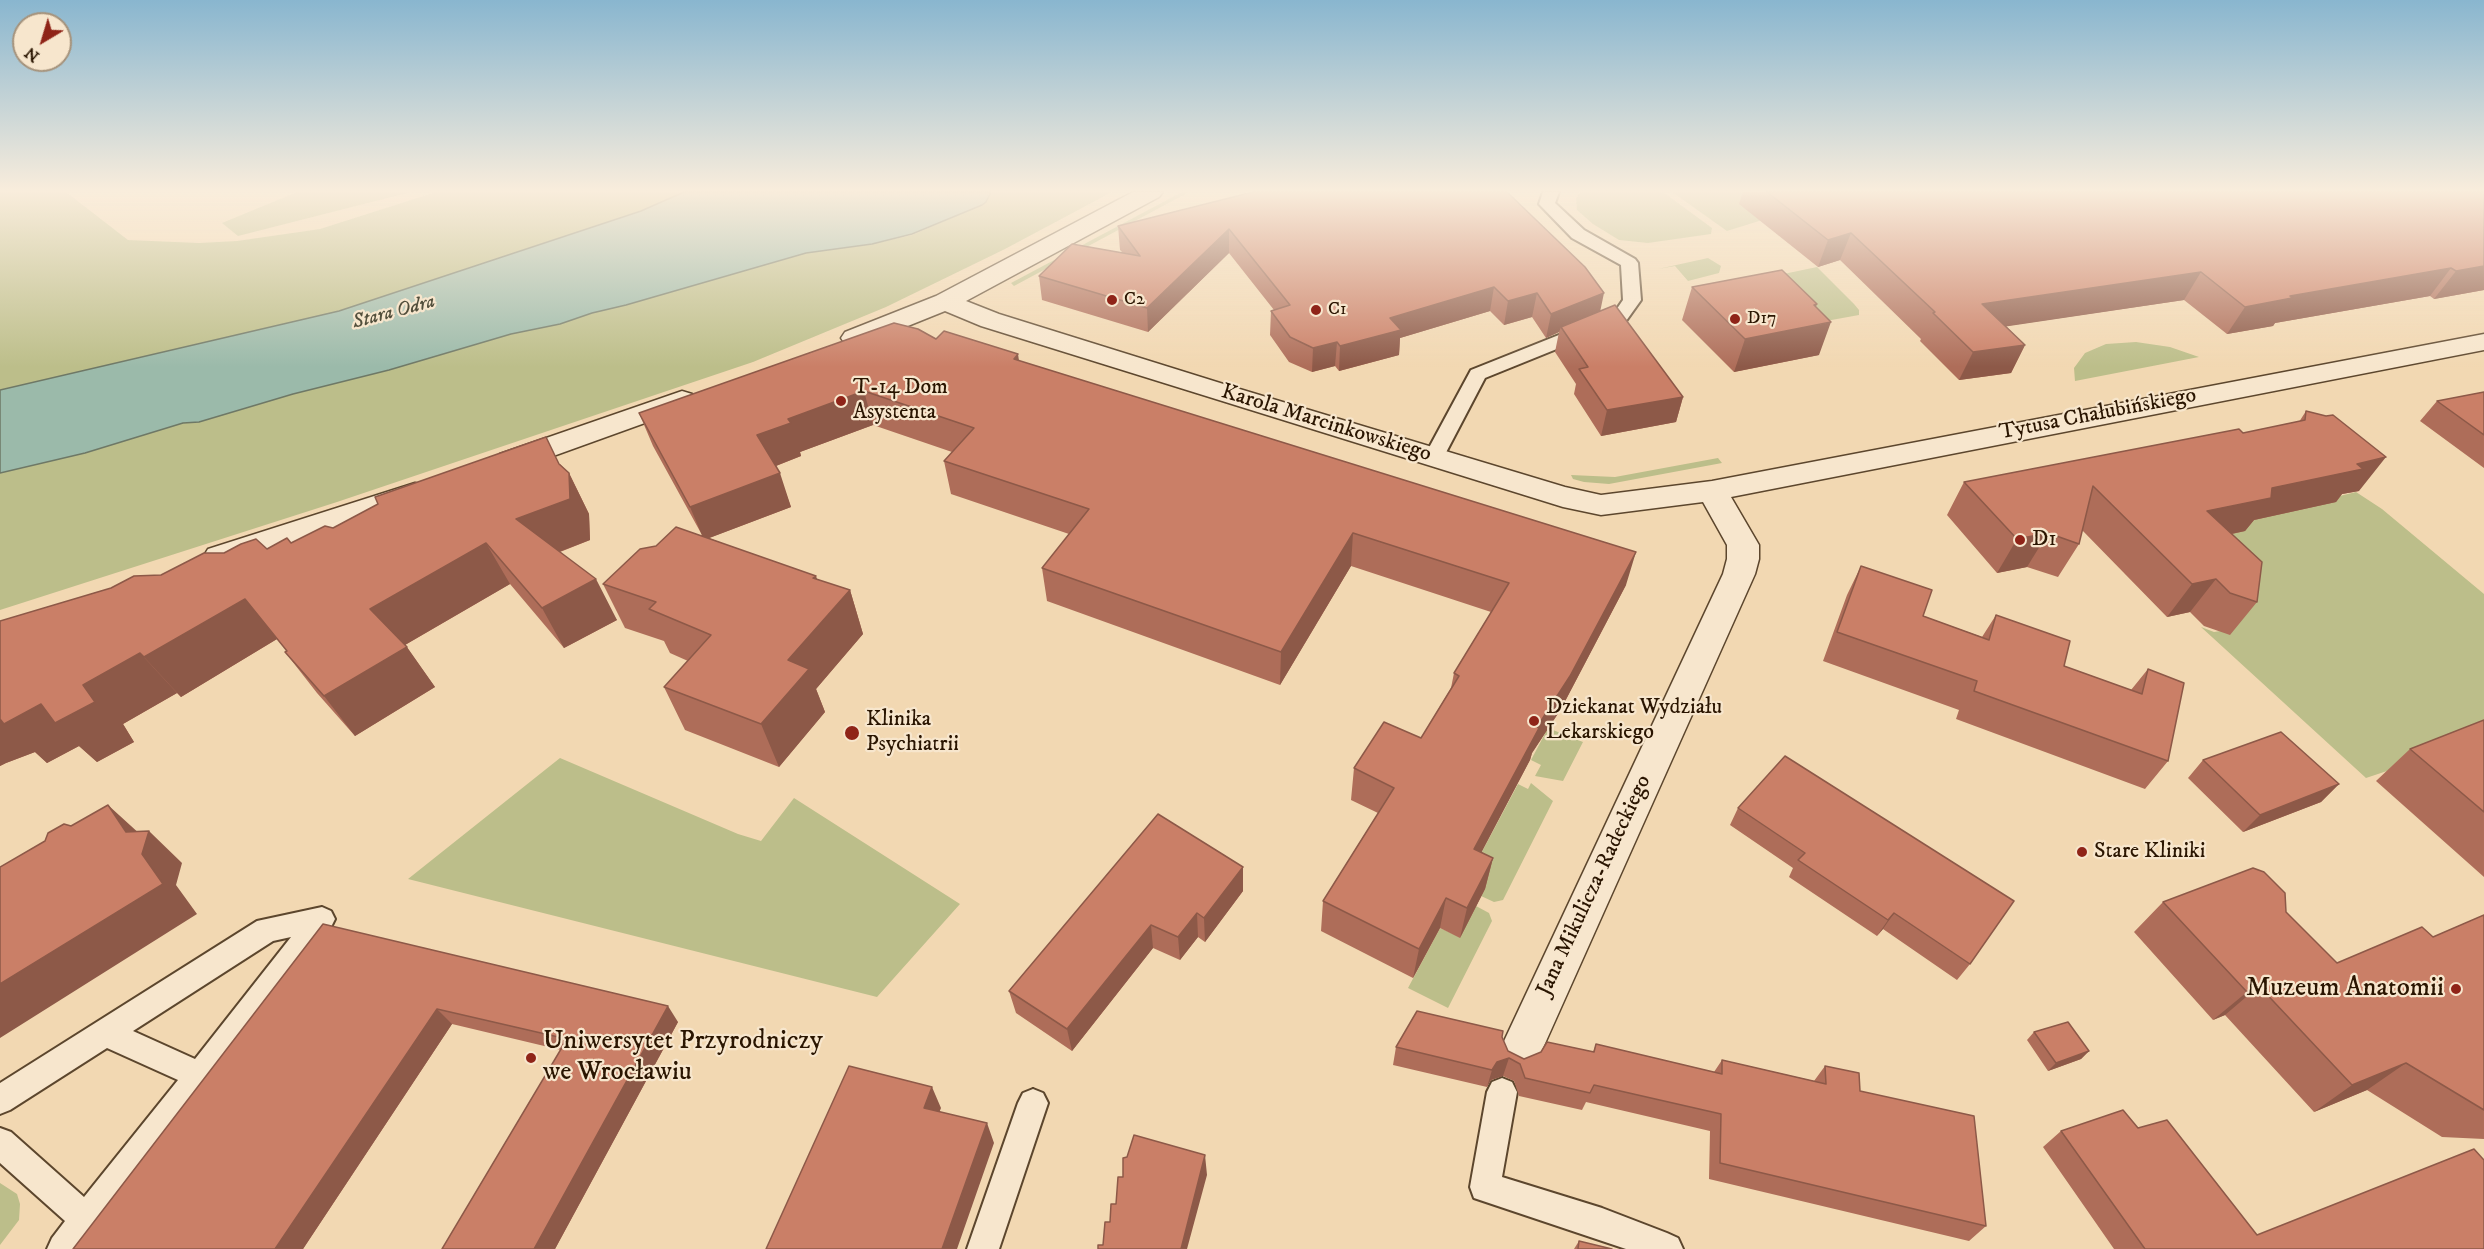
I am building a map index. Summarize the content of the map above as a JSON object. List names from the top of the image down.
{
  "streets": {
    "street": ["Tytusa Chałubińskiego", "Karola Marcinkowskiego", "Jana Mikulicza-Radeckiego"]
  },
  "crossings": [
    ["Tytusa Chałubińskiego", "Karola Marcinkowskiego"],
    ["Tytusa Chałubińskiego", "Jana Mikulicza-Radeckiego"],
    ["Karola Marcinkowskiego", "Jana Mikulicza-Radeckiego"]
  ],
  "water": ["Stara Odra"],
  "places": [
    "C2",
    "C1",
    "D17",
    "T-14 Dom Asystenta",
    "D1",
    "Dziekanat Wydziału Lekarskiego",
    "Klinika Psychiatrii",
    "Stare Kliniki",
    "Muzeum Anatomii",
    "Uniwersytet Przyrodniczy we Wrocławiu"
  ],
  "north": "bottom left"
}
